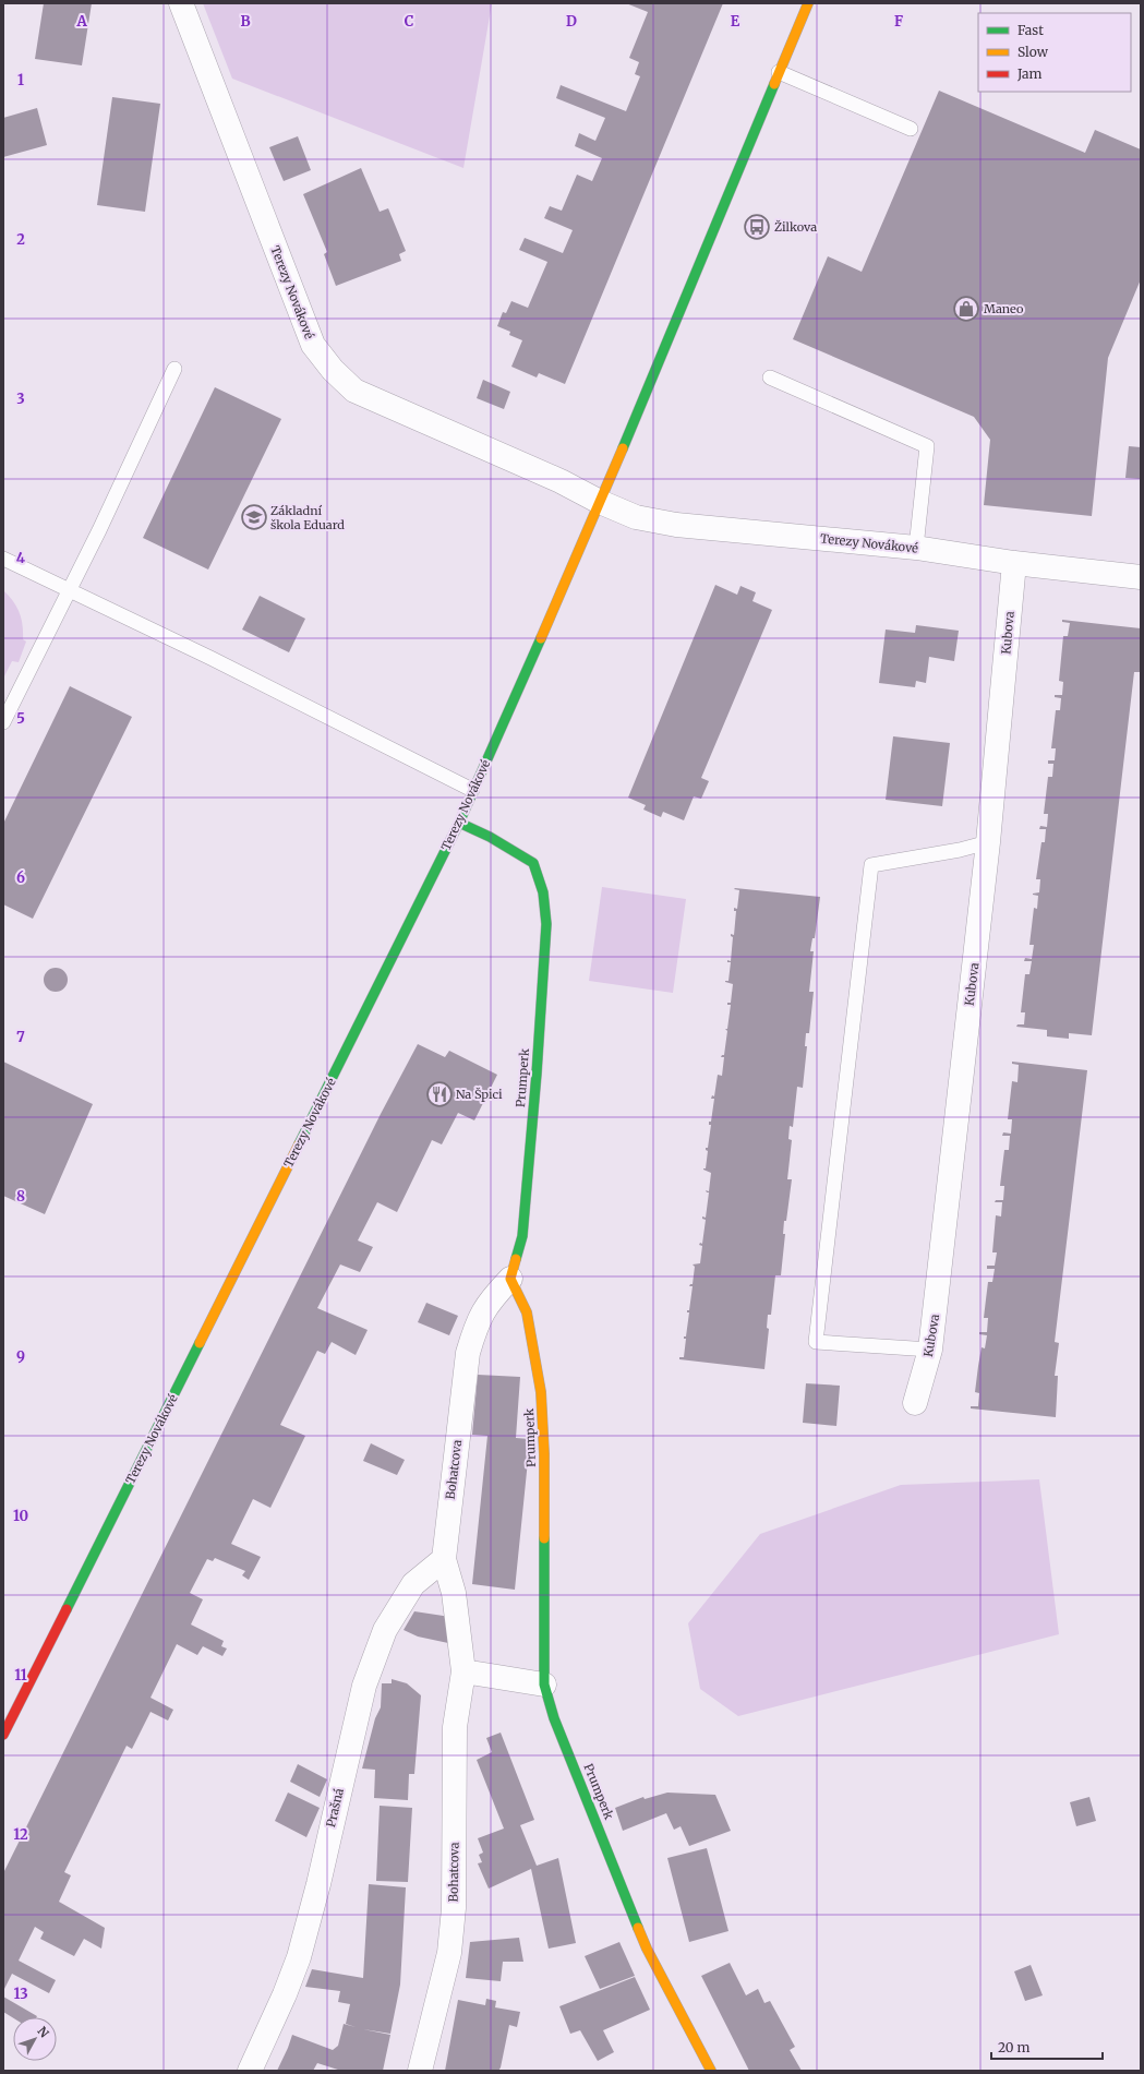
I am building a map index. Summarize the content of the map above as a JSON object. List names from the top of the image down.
{
  "streets": {
    "street": [
      "Terezy Novákové",
      "Kubova",
      "Prumperk",
      "Bohatcova",
      "Prašná"
    ]
  },
  "crossings": [
    ["Terezy Novákové", "Kubova"],
    ["Terezy Novákové", "Prumperk"],
    ["Prumperk", "Bohatcova"],
    ["Bohatcova", "Prašná"]
  ],
  "places": {
    "bus stop": ["Žilkova"],
    "shop": ["Maneo"],
    "school or university": ["Základní škola Eduard"],
    "restaurant": ["Na Špici"]
  },
  "legend": ["Fast", "Slow", "Jam"],
  "scale_bar": "20 m",
  "north": "top right",
  "grid": {
    "columns": [
      "A",
      "B",
      "C",
      "D",
      "E",
      "F"
    ],
    "rows": [
      "1",
      "2",
      "3",
      "4",
      "5",
      "6",
      "7",
      "8",
      "9",
      "10",
      "11",
      "12",
      "13"
    ]
  }
}
